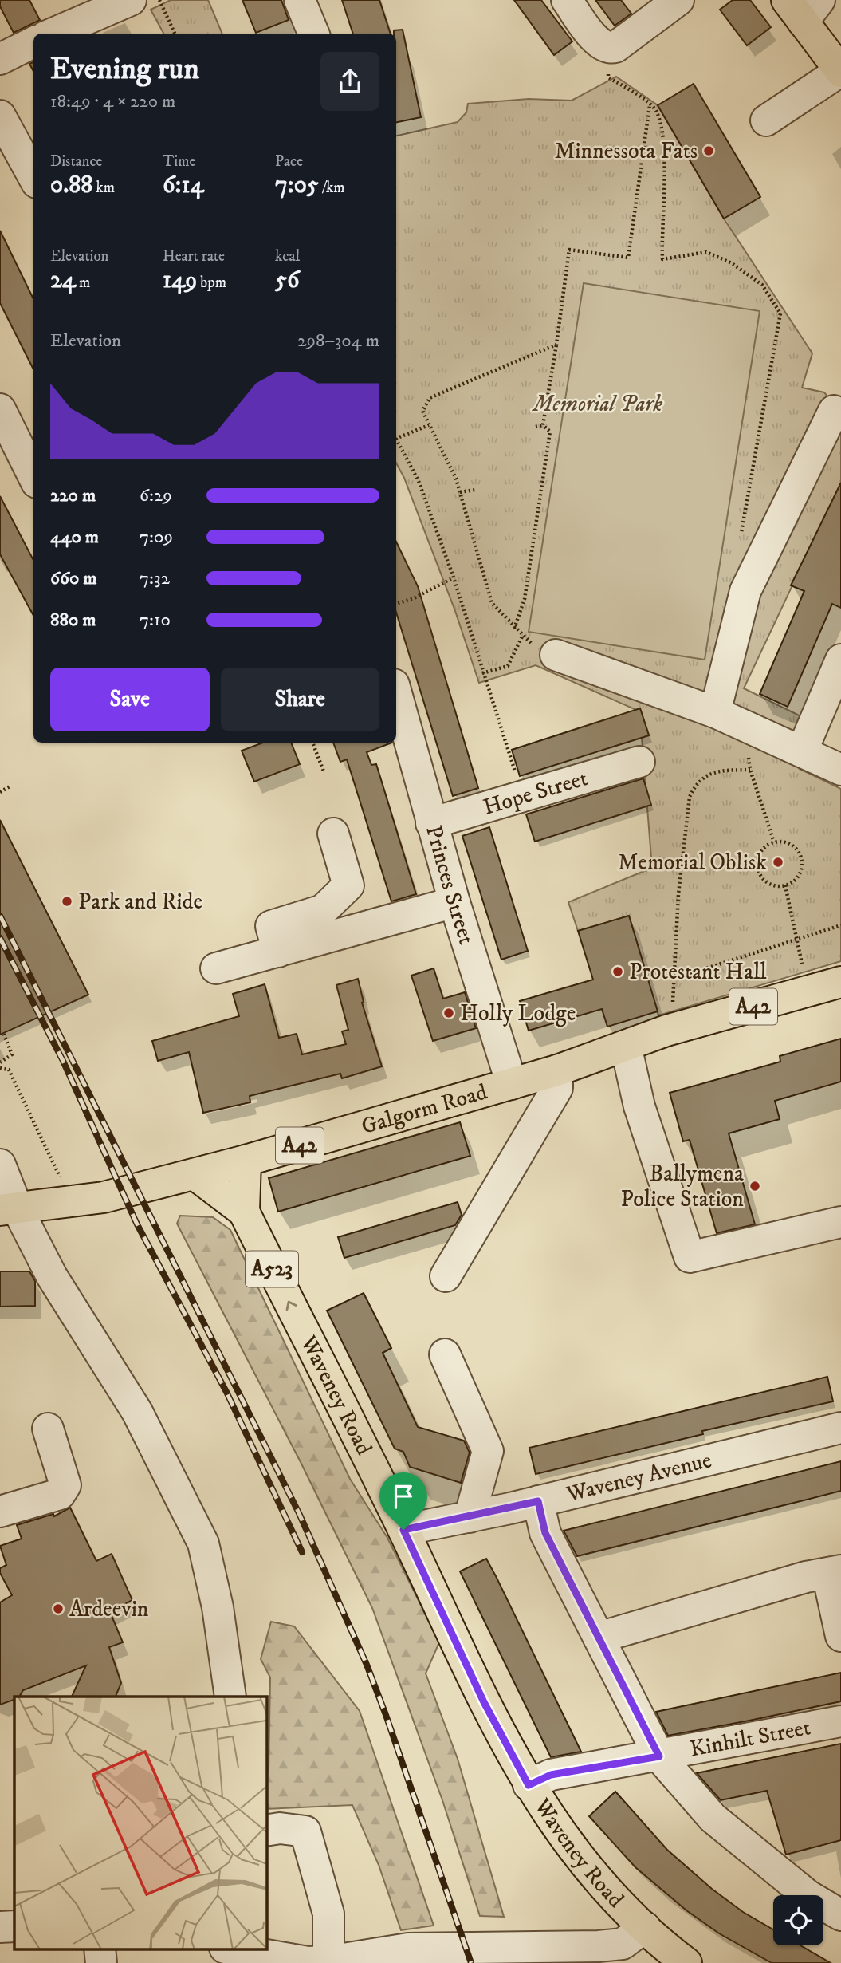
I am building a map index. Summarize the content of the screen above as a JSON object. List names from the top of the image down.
{
  "streets": {
    "main road": [
      "A42",
      "Galgorm Road",
      "A523",
      "Waveney Road"
    ],
    "street": [
      "Hope Street",
      "Princes Street",
      "Waveney Avenue",
      "Kinhilt Street"
    ]
  },
  "crossings": [
    ["Hope Street", "Princes Street"],
    ["Princes Street", "Galgorm Road"],
    ["Galgorm Road", "Waveney Road"],
    ["Waveney Road", "Waveney Avenue"],
    ["Waveney Road", "Kinhilt Street"]
  ],
  "one_way": ["Waveney Road"],
  "parks": ["Memorial Park"],
  "places": [
    "Minnessota Fats",
    "Memorial Oblisk",
    "Park and Ride",
    "Protestant Hall",
    "Holly Lodge",
    "Ballymena Police Station",
    "Ardeevin"
  ],
  "page": {
    "heading": ["Evening run", "18:49 · 4 × 220 m"],
    "stats": [
      ["Distance", "0.88 km"],
      ["Time", "6:14"],
      ["Pace", "7:05 /km"],
      ["Elevation", "24 m"],
      ["Heart rate", "149 bpm"],
      ["kcal", "56"]
    ],
    "chart": ["Elevation", "298–304 m"],
    "list": [
      {
        "name": "220 m",
        "note": "6:29"
      },
      {
        "name": "440 m",
        "note": "7:09"
      },
      {
        "name": "660 m",
        "note": "7:32"
      },
      {
        "name": "880 m",
        "note": "7:10"
      }
    ],
    "buttons": ["Save", "Share"]
  }
}
